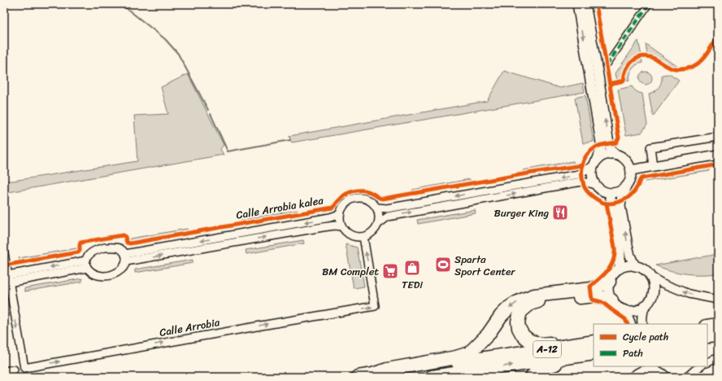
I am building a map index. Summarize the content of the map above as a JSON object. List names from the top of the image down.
{
  "streets": {
    "highway": ["A-12"],
    "street": ["Calle Arrobia"],
    "cycle path": ["Calle Arrobia kalea"]
  },
  "places": {
    "restaurant": ["Burger King"],
    "sports": ["Sparta Sport Center"],
    "shop": ["TEDi"],
    "supermarket": ["BM Complet"]
  },
  "legend": ["Cycle path", "Path"]
}
